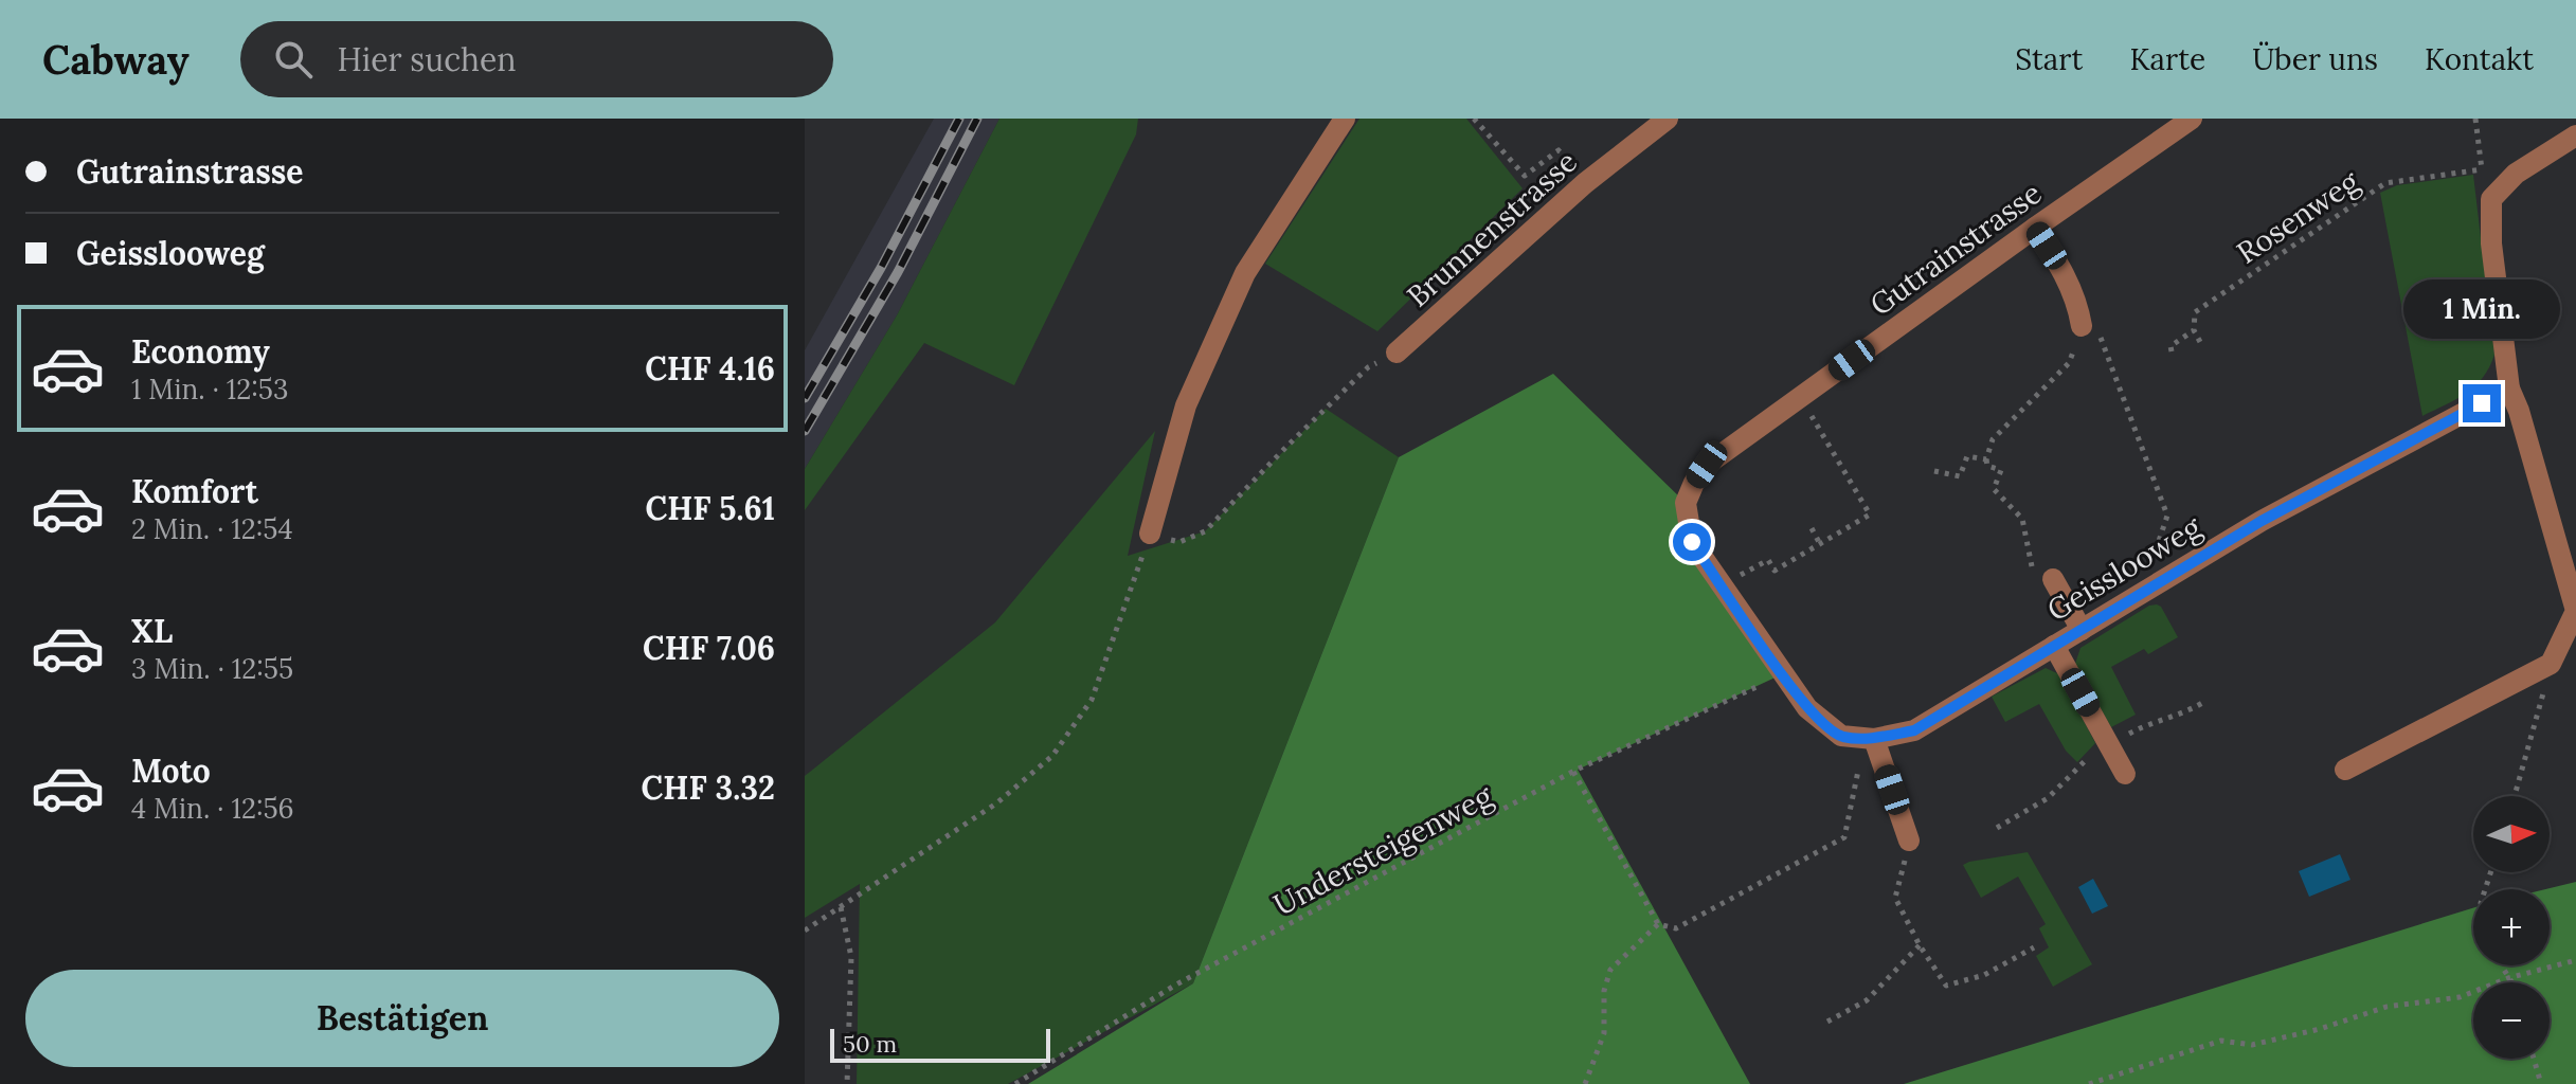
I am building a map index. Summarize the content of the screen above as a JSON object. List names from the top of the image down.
{
  "streets": {
    "street": ["Brunnenstrasse", "Gutrainstrasse", "Geisslooweg"],
    "path": ["Rosenweg", "Understeigenweg"]
  },
  "crossings": [
    ["Gutrainstrasse", "Understeigenweg"]
  ],
  "scale_bar": "50 m",
  "north": "right",
  "page": {
    "header": "Cabway",
    "search": "Hier suchen",
    "nav": [
      "Start",
      "Karte",
      "Über uns",
      "Kontakt"
    ],
    "banner": ["Gutrainstrasse", "Geisslooweg"],
    "bubble": "1 Min.",
    "list": [
      {
        "name": "Economy",
        "note": "1 Min. · 12:53",
        "value": "CHF 4.16"
      },
      {
        "name": "Komfort",
        "note": "2 Min. · 12:54",
        "value": "CHF 5.61"
      },
      {
        "name": "XL",
        "note": "3 Min. · 12:55",
        "value": "CHF 7.06"
      },
      {
        "name": "Moto",
        "note": "4 Min. · 12:56",
        "value": "CHF 3.32"
      }
    ],
    "map_buttons": ["+", "−"],
    "buttons": "Bestätigen",
    "scale": "50 m"
  }
}
